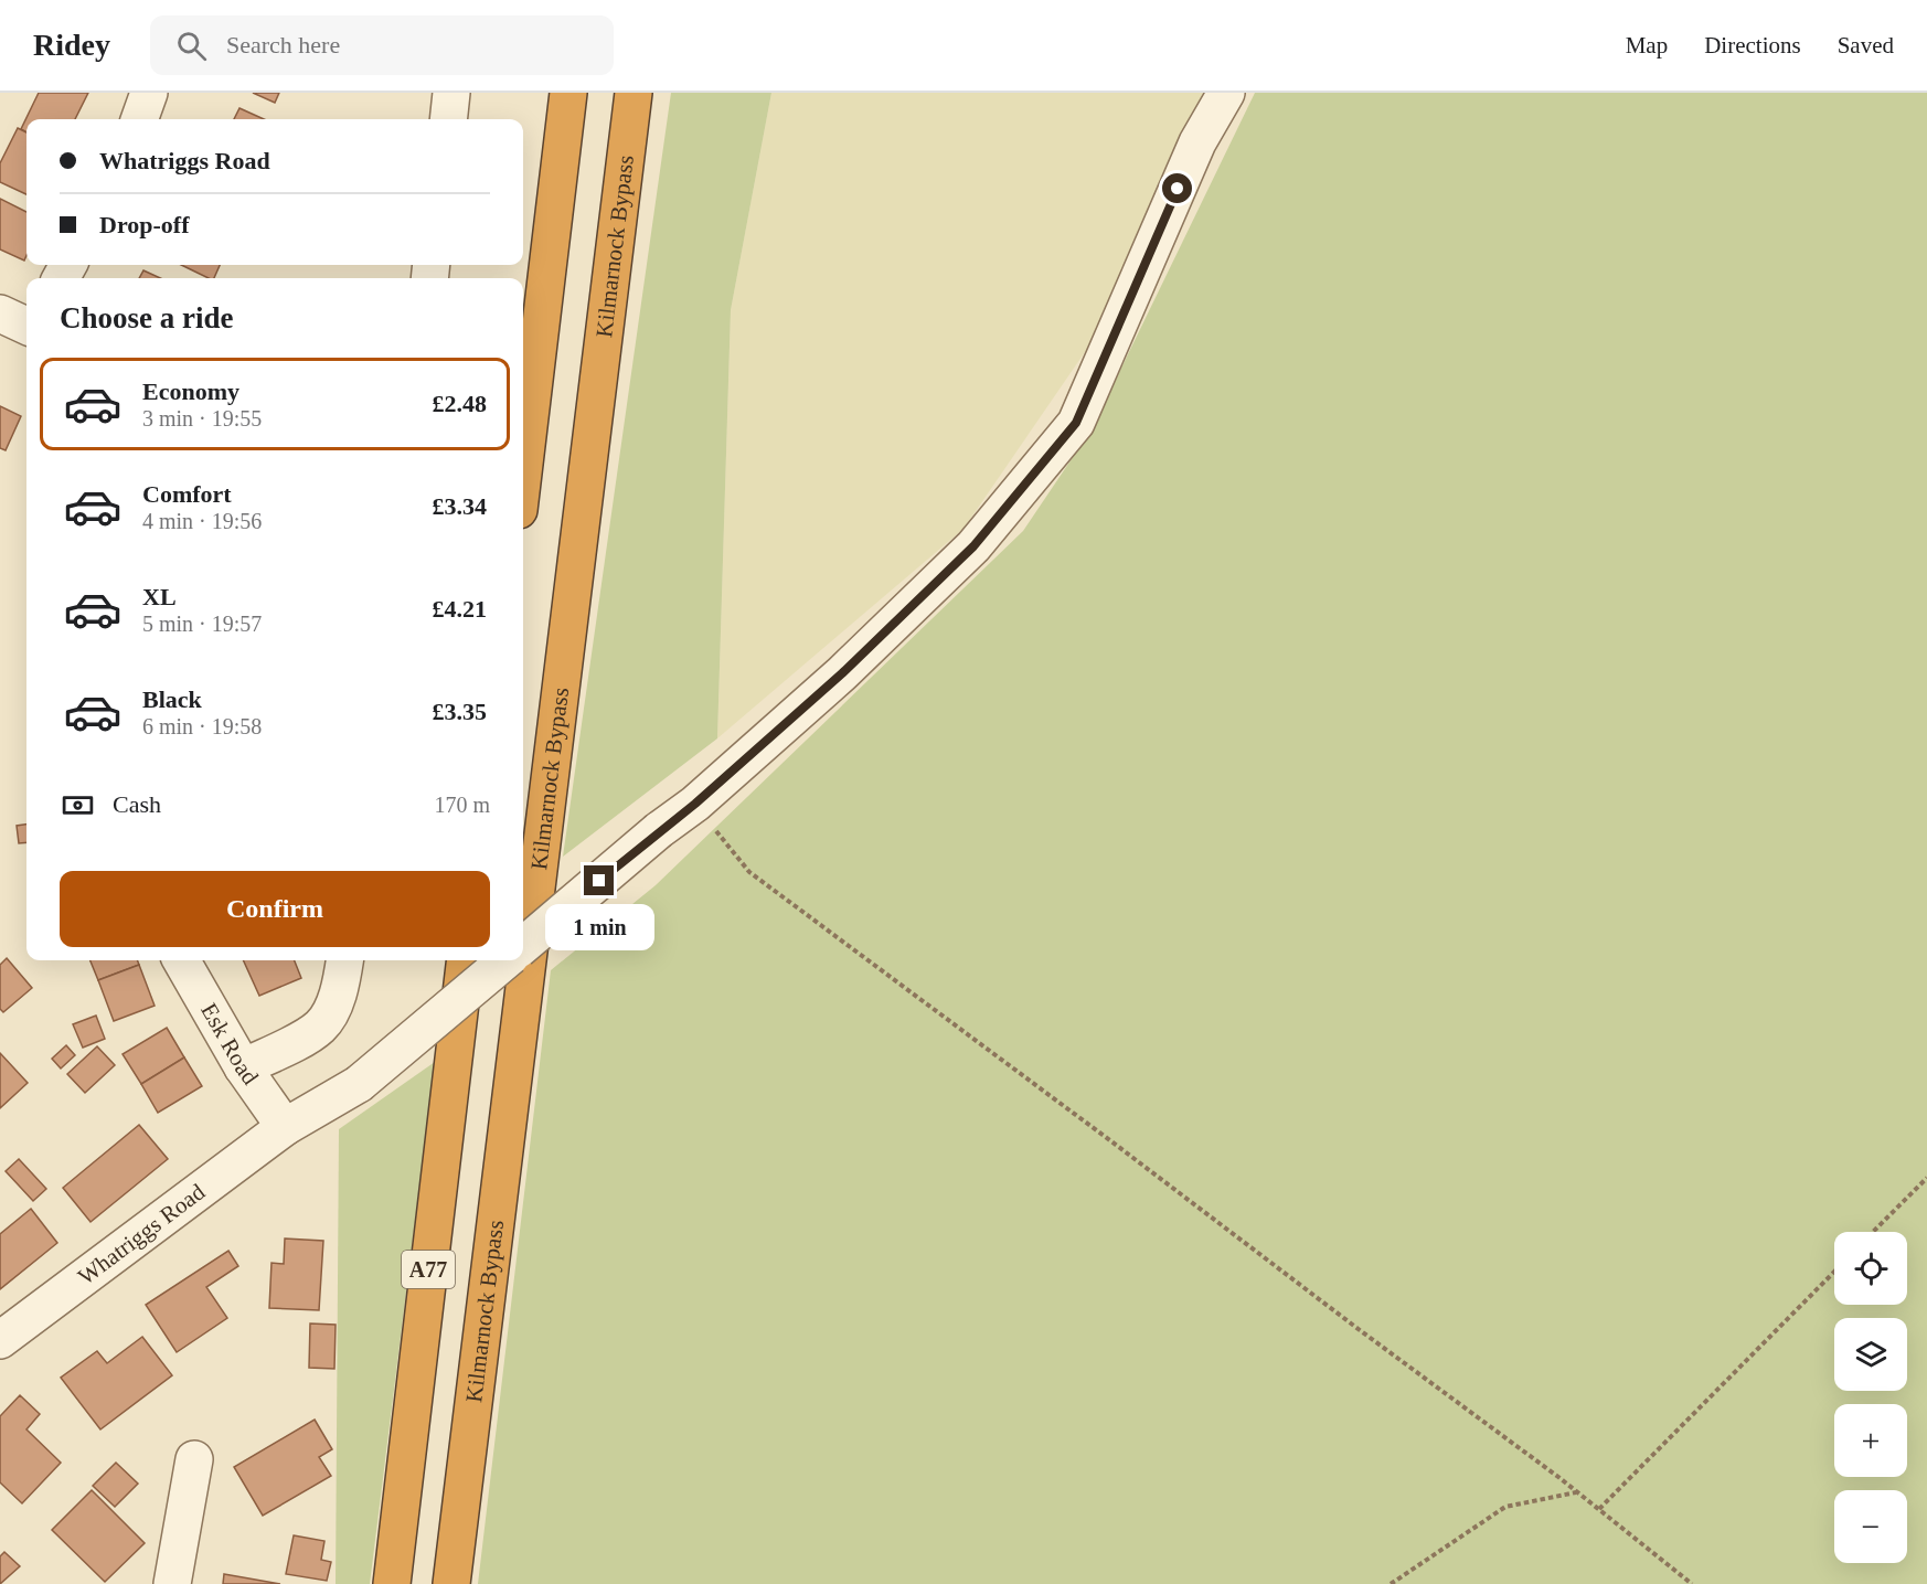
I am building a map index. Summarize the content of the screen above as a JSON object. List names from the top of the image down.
{
  "streets": {
    "highway": ["Kilmarnock Bypass", "A77"],
    "street": ["Esk Road", "Whatriggs Road"]
  },
  "crossings": [
    ["Esk Road", "Whatriggs Road"]
  ],
  "page": {
    "header": "Ridey",
    "search": "Search here",
    "nav": ["Map", "Directions", "Saved"],
    "banner": ["Whatriggs Road", "Drop-off"],
    "heading": "Choose a ride",
    "list": [
      {
        "name": "Economy",
        "note": "3 min · 19:55",
        "value": "£2.48"
      },
      {
        "name": "Comfort",
        "note": "4 min · 19:56",
        "value": "£3.34"
      },
      {
        "name": "XL",
        "note": "5 min · 19:57",
        "value": "£4.21"
      },
      {
        "name": "Black",
        "note": "6 min · 19:58",
        "value": "£3.35"
      }
    ],
    "pay": ["Cash", "170 m"],
    "buttons": "Confirm",
    "bubble": "1 min",
    "map_buttons": ["+", "−"]
  }
}
